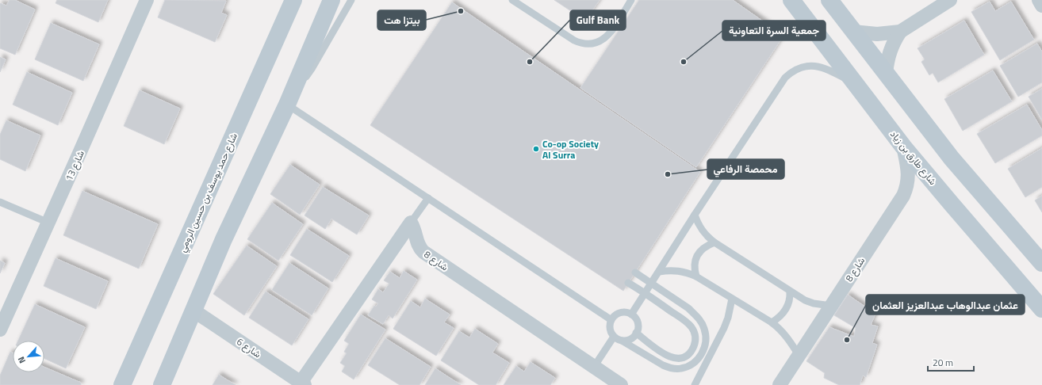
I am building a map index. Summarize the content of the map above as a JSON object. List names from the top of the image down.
{
  "streets": {
    "street": [
      "شارع طارق بن زياد",
      "شارع 13",
      "شارع حمد يوسف بن حسين الرومي",
      "شارع 8",
      "شارع 6"
    ]
  },
  "crossings": [
    ["شارع طارق بن زياد", "شارع 8"]
  ],
  "places": [
    "بيتزا هت",
    "Gulf Bank",
    "جمعية السرة التعاونية",
    "Co-op Society Al Surra",
    "محمصة الرفاعي",
    "عثمان عبدالوهاب عبدالعزيز العثمان"
  ],
  "scale_bar": "20 m",
  "north": "bottom left"
}
